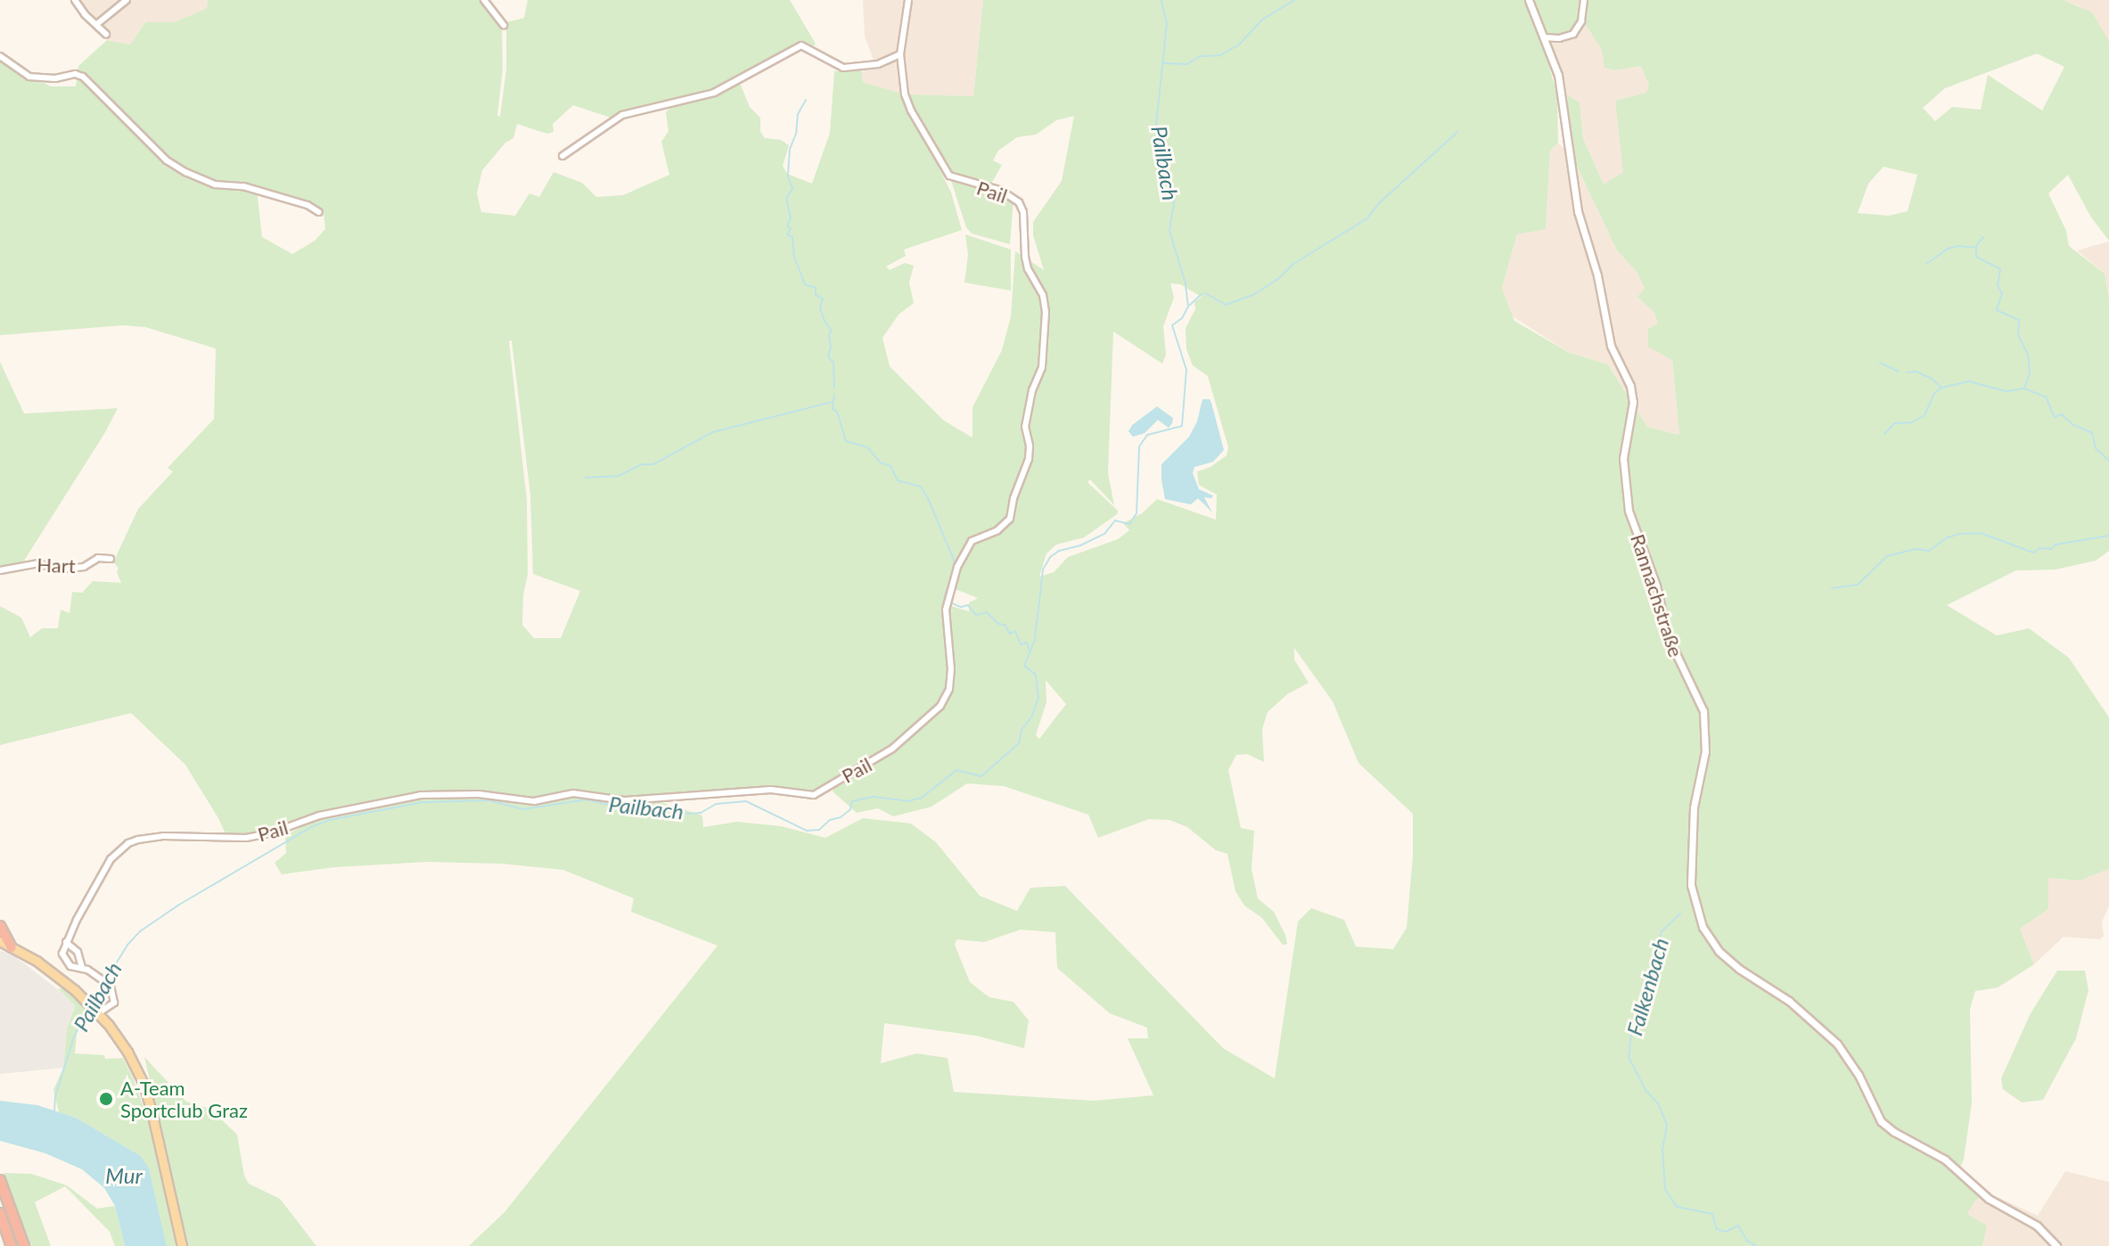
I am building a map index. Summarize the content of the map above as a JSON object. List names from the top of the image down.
{
  "streets": {
    "street": ["Pail", "Hart", "Rannachstraße"]
  },
  "water": ["Pailbach", "Falkenbach", "Mur"],
  "places": ["A-Team Sportclub Graz"]
}
